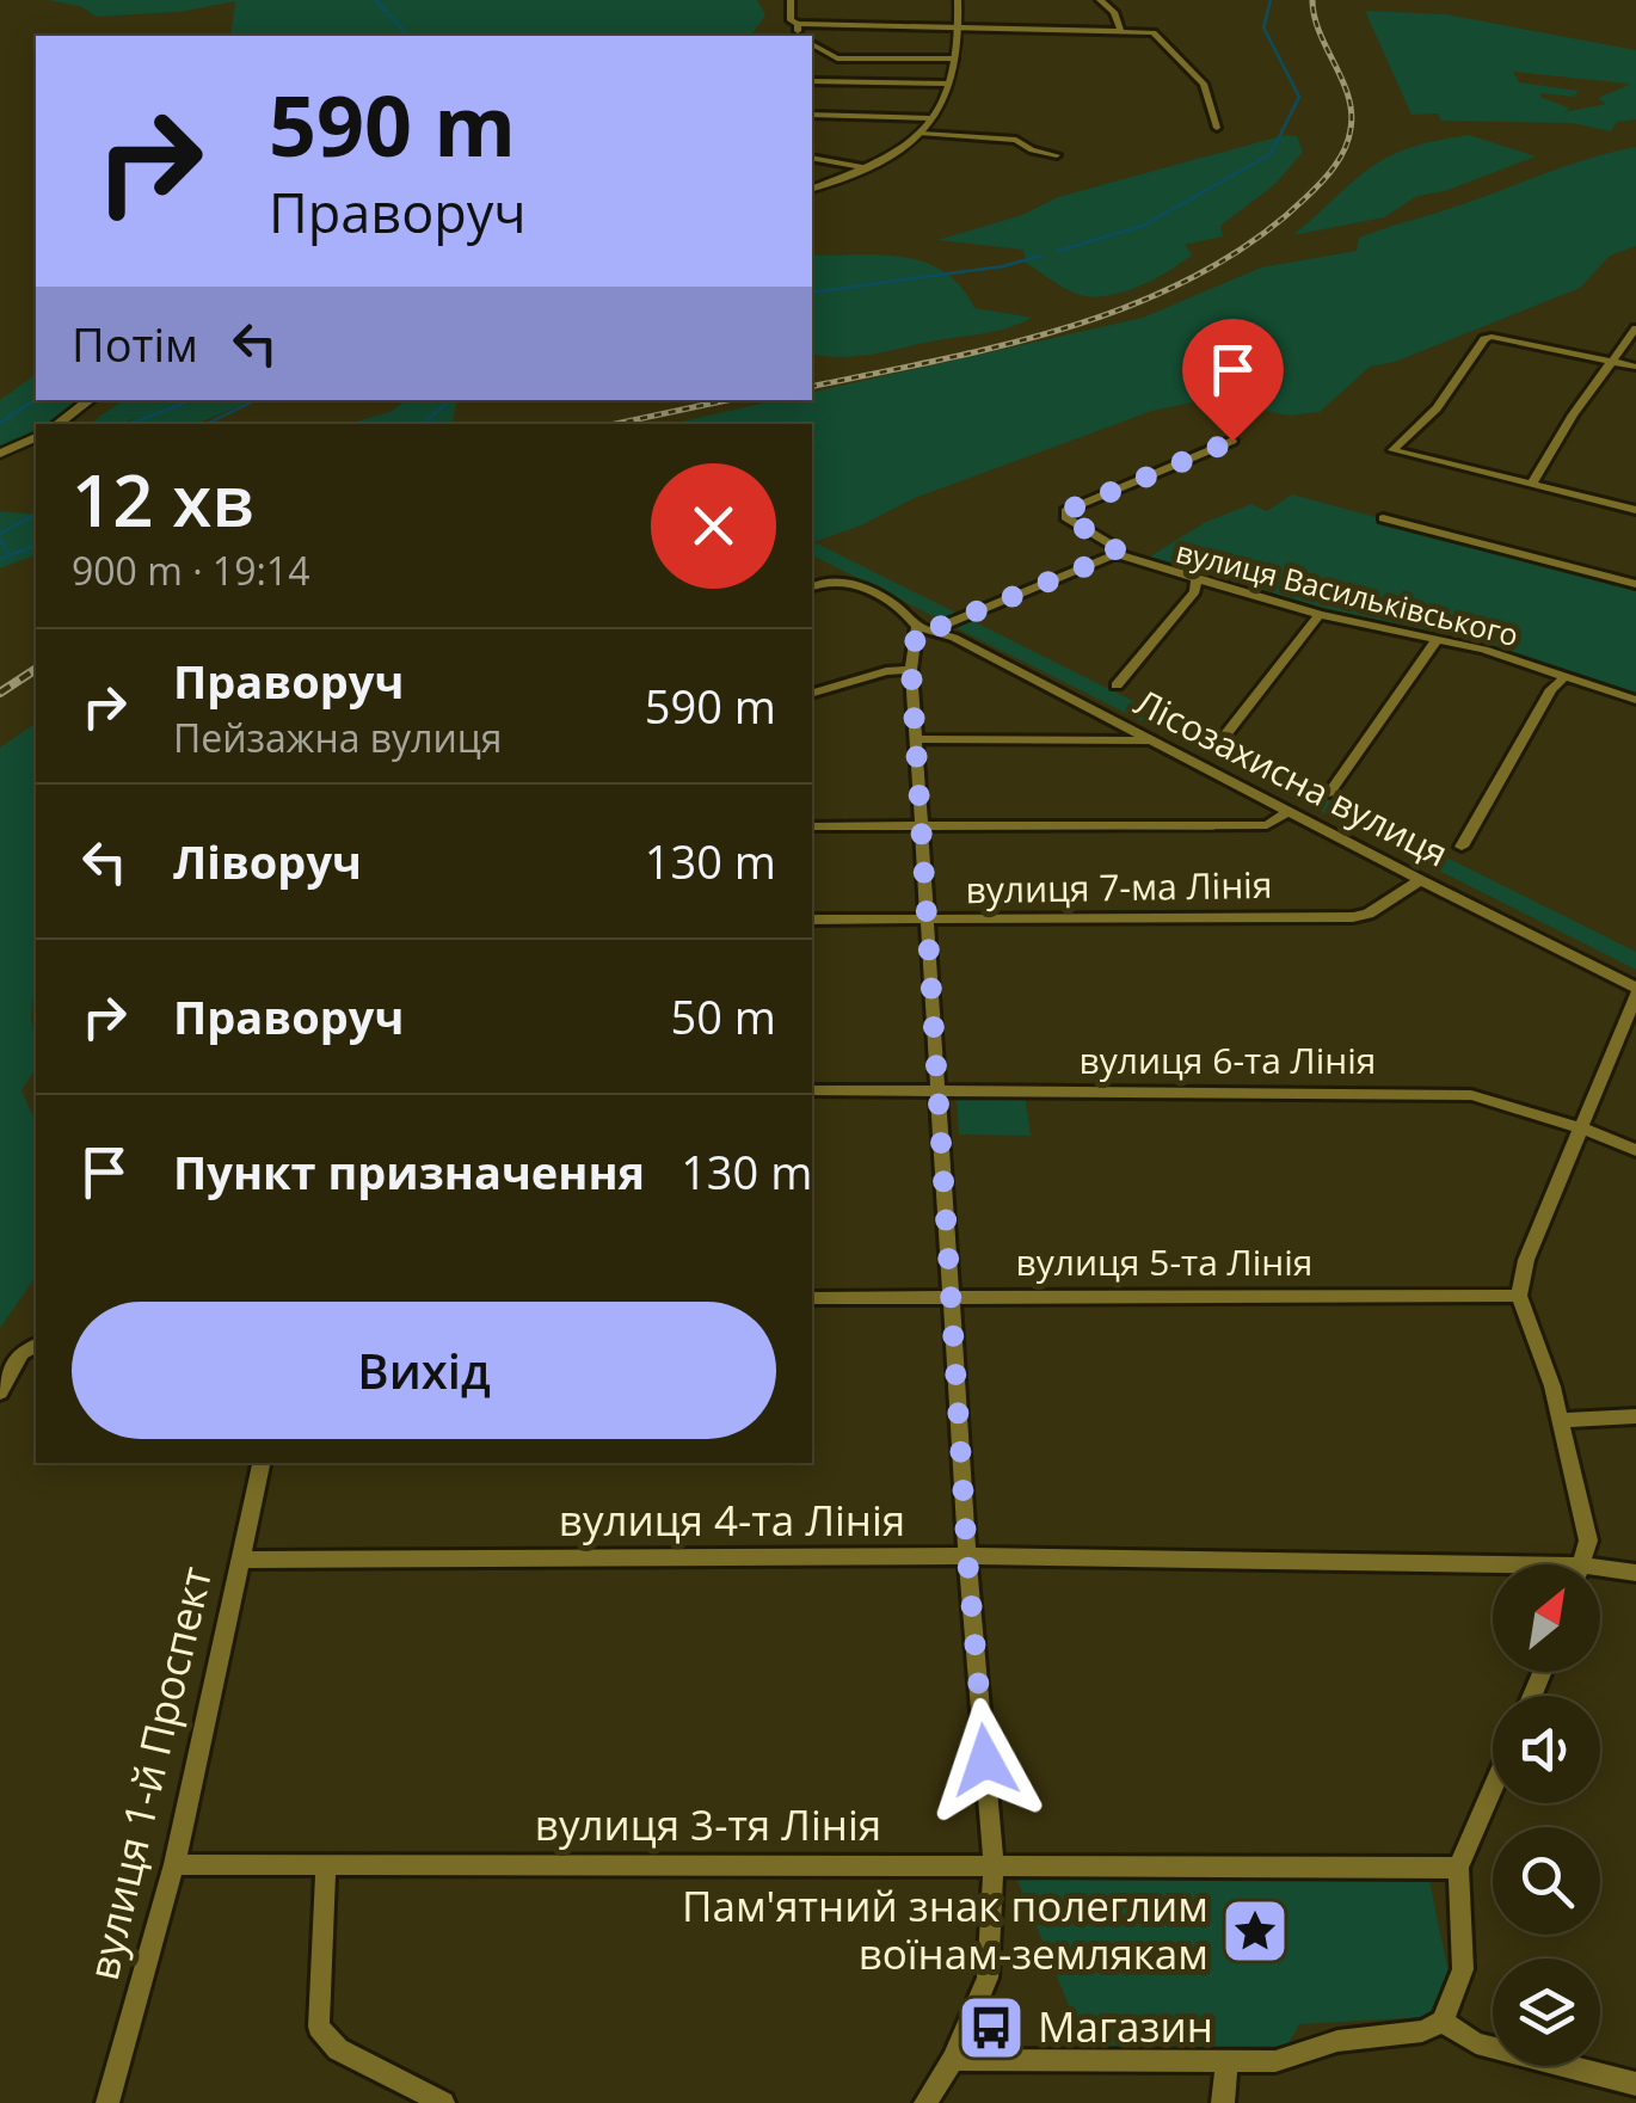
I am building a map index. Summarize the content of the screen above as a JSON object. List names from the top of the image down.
{
  "streets": {
    "street": [
      "вулиця Васильківського",
      "Лісозахисна вулиця",
      "вулиця 7-ма Лінія",
      "вулиця 6-та Лінія",
      "вулиця 5-та Лінія",
      "вулиця 4-та Лінія",
      "вулиця 1-й Проспект",
      "вулиця 3-тя Лінія"
    ]
  },
  "crossings": [
    ["Лісозахисна вулиця", "вулиця 7-ма Лінія"],
    ["вулиця 4-та Лінія", "вулиця 1-й Проспект"],
    ["вулиця 1-й Проспект", "вулиця 3-тя Лінія"]
  ],
  "places": {
    "place": ["Пам'ятний знак полеглим воїнам-землякам"],
    "bus stop": ["Магазин"]
  },
  "north": "top right",
  "page": {
    "turn": ["590 m", "Праворуч"],
    "then": "Потім",
    "heading": ["12 хв", "900 m · 19:14"],
    "list": [
      {
        "name": "Праворуч",
        "note": "Пейзажна вулиця",
        "value": "590 m"
      },
      {
        "name": "Ліворуч",
        "value": "130 m"
      },
      {
        "name": "Праворуч",
        "value": "50 m"
      },
      {
        "name": "Пункт призначення",
        "value": "130 m"
      }
    ],
    "buttons": "Вихід"
  }
}
